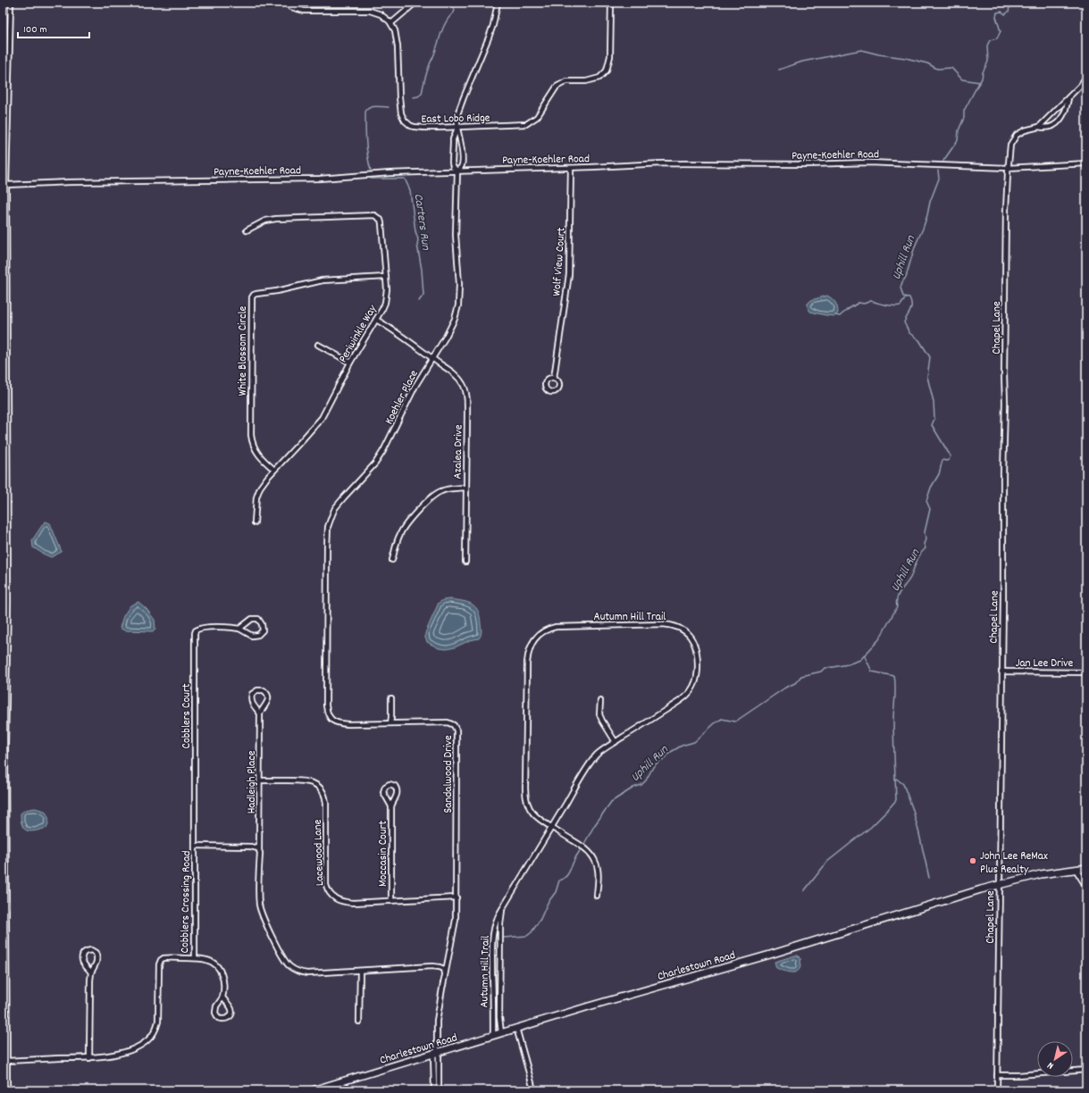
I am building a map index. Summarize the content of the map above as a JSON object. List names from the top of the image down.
{
  "streets": {
    "main road": ["Charlestown Road"],
    "street": [
      "East Lobo Ridge",
      "Payne-Koehler Road",
      "Wolf View Court",
      "Chapel Lane",
      "Periwinkle Way",
      "White Blossom Circle",
      "Koehler Place",
      "Azalea Drive",
      "Autumn Hill Trail",
      "Jan Lee Drive",
      "Cobblers Court",
      "Sandalwood Drive",
      "Hadleigh Place",
      "Lacewood Lane",
      "Moccasin Court",
      "Cobblers Crossing Road"
    ]
  },
  "crossings": [
    ["Payne-Koehler Road", "Wolf View Court"],
    ["Payne-Koehler Road", "Chapel Lane"],
    ["Payne-Koehler Road", "Koehler Place"],
    ["Chapel Lane", "Jan Lee Drive"],
    ["Chapel Lane", "Charlestown Road"],
    ["Periwinkle Way", "White Blossom Circle"],
    ["Periwinkle Way", "Azalea Drive"],
    ["Koehler Place", "Azalea Drive"],
    ["Koehler Place", "Sandalwood Drive"],
    ["Autumn Hill Trail", "Charlestown Road"],
    ["Cobblers Court", "Cobblers Crossing Road"],
    ["Sandalwood Drive", "Lacewood Lane"],
    ["Hadleigh Place", "Lacewood Lane"],
    ["Hadleigh Place", "Cobblers Crossing Road"],
    ["Lacewood Lane", "Moccasin Court"]
  ],
  "water": ["Carters Run", "Uphill Run"],
  "places": ["John Lee ReMax Plus Realty"],
  "scale_bar": "100 m",
  "north": "bottom left"
}
